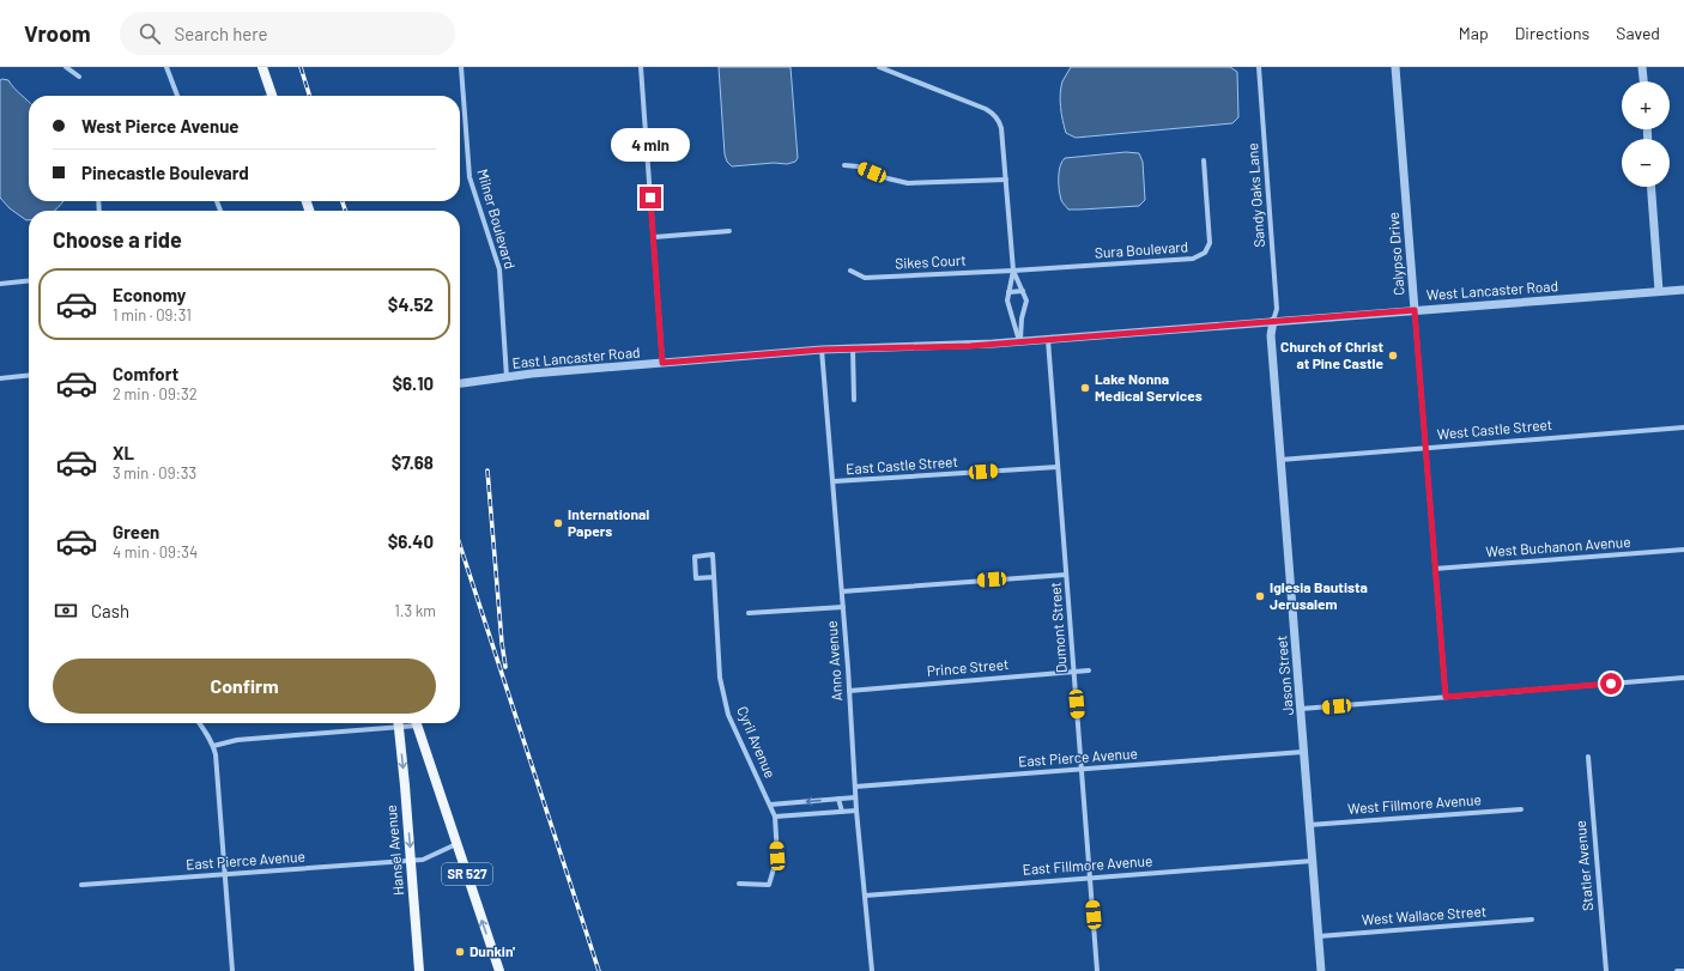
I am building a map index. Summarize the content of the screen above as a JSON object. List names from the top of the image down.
{
  "streets": {
    "main road": ["Hansel Avenue", "SR 527"],
    "street": [
      "Sandy Oaks Lane",
      "Milner Boulevard",
      "Sura Boulevard",
      "Calypso Drive",
      "Sikes Court",
      "West Lancaster Road",
      "East Lancaster Road",
      "West Castle Street",
      "East Castle Street",
      "West Buchanon Avenue",
      "Dumont Street",
      "Anno Avenue",
      "Prince Street",
      "Jason Street",
      "Cyril Avenue",
      "East Pierce Avenue",
      "West Fillmore Avenue",
      "East Fillmore Avenue",
      "Statler Avenue",
      "West Wallace Street"
    ]
  },
  "crossings": [
    ["Sandy Oaks Lane", "West Lancaster Road"],
    ["Sandy Oaks Lane", "East Lancaster Road"],
    ["Sandy Oaks Lane", "Jason Street"],
    ["Milner Boulevard", "East Lancaster Road"],
    ["Sura Boulevard", "Sikes Court"],
    ["Calypso Drive", "West Lancaster Road"],
    ["Calypso Drive", "West Castle Street"],
    ["Calypso Drive", "West Buchanon Avenue"],
    ["West Lancaster Road", "East Lancaster Road"],
    ["West Lancaster Road", "Jason Street"],
    ["East Lancaster Road", "Dumont Street"],
    ["East Lancaster Road", "Anno Avenue"],
    ["East Lancaster Road", "Jason Street"],
    ["West Castle Street", "Jason Street"],
    ["East Castle Street", "Dumont Street"],
    ["East Castle Street", "Anno Avenue"],
    ["Dumont Street", "Prince Street"],
    ["Dumont Street", "East Pierce Avenue"],
    ["Dumont Street", "East Fillmore Avenue"],
    ["Anno Avenue", "Prince Street"],
    ["Anno Avenue", "East Pierce Avenue"],
    ["Anno Avenue", "East Fillmore Avenue"],
    ["Jason Street", "East Pierce Avenue"],
    ["Jason Street", "West Fillmore Avenue"],
    ["Jason Street", "East Fillmore Avenue"],
    ["Jason Street", "West Wallace Street"],
    ["East Pierce Avenue", "Hansel Avenue"],
    ["East Pierce Avenue", "SR 527"]
  ],
  "places": [
    "Church of Christ at Pine Castle",
    "Lake Nonna Medical Services",
    "International Papers",
    "Iglesia Bautista Jerusalem",
    "Dunkin'"
  ],
  "page": {
    "header": "Vroom",
    "search": "Search here",
    "nav": ["Map", "Directions", "Saved"],
    "map_buttons": ["+", "−"],
    "banner": ["West Pierce Avenue", "Pinecastle Boulevard"],
    "bubble": "4 min",
    "heading": "Choose a ride",
    "list": [
      {
        "name": "Economy",
        "note": "1 min · 09:31",
        "value": "$4.52"
      },
      {
        "name": "Comfort",
        "note": "2 min · 09:32",
        "value": "$6.10"
      },
      {
        "name": "XL",
        "note": "3 min · 09:33",
        "value": "$7.68"
      },
      {
        "name": "Green",
        "note": "4 min · 09:34",
        "value": "$6.40"
      }
    ],
    "pay": ["Cash", "1.3 km"],
    "buttons": "Confirm"
  }
}
